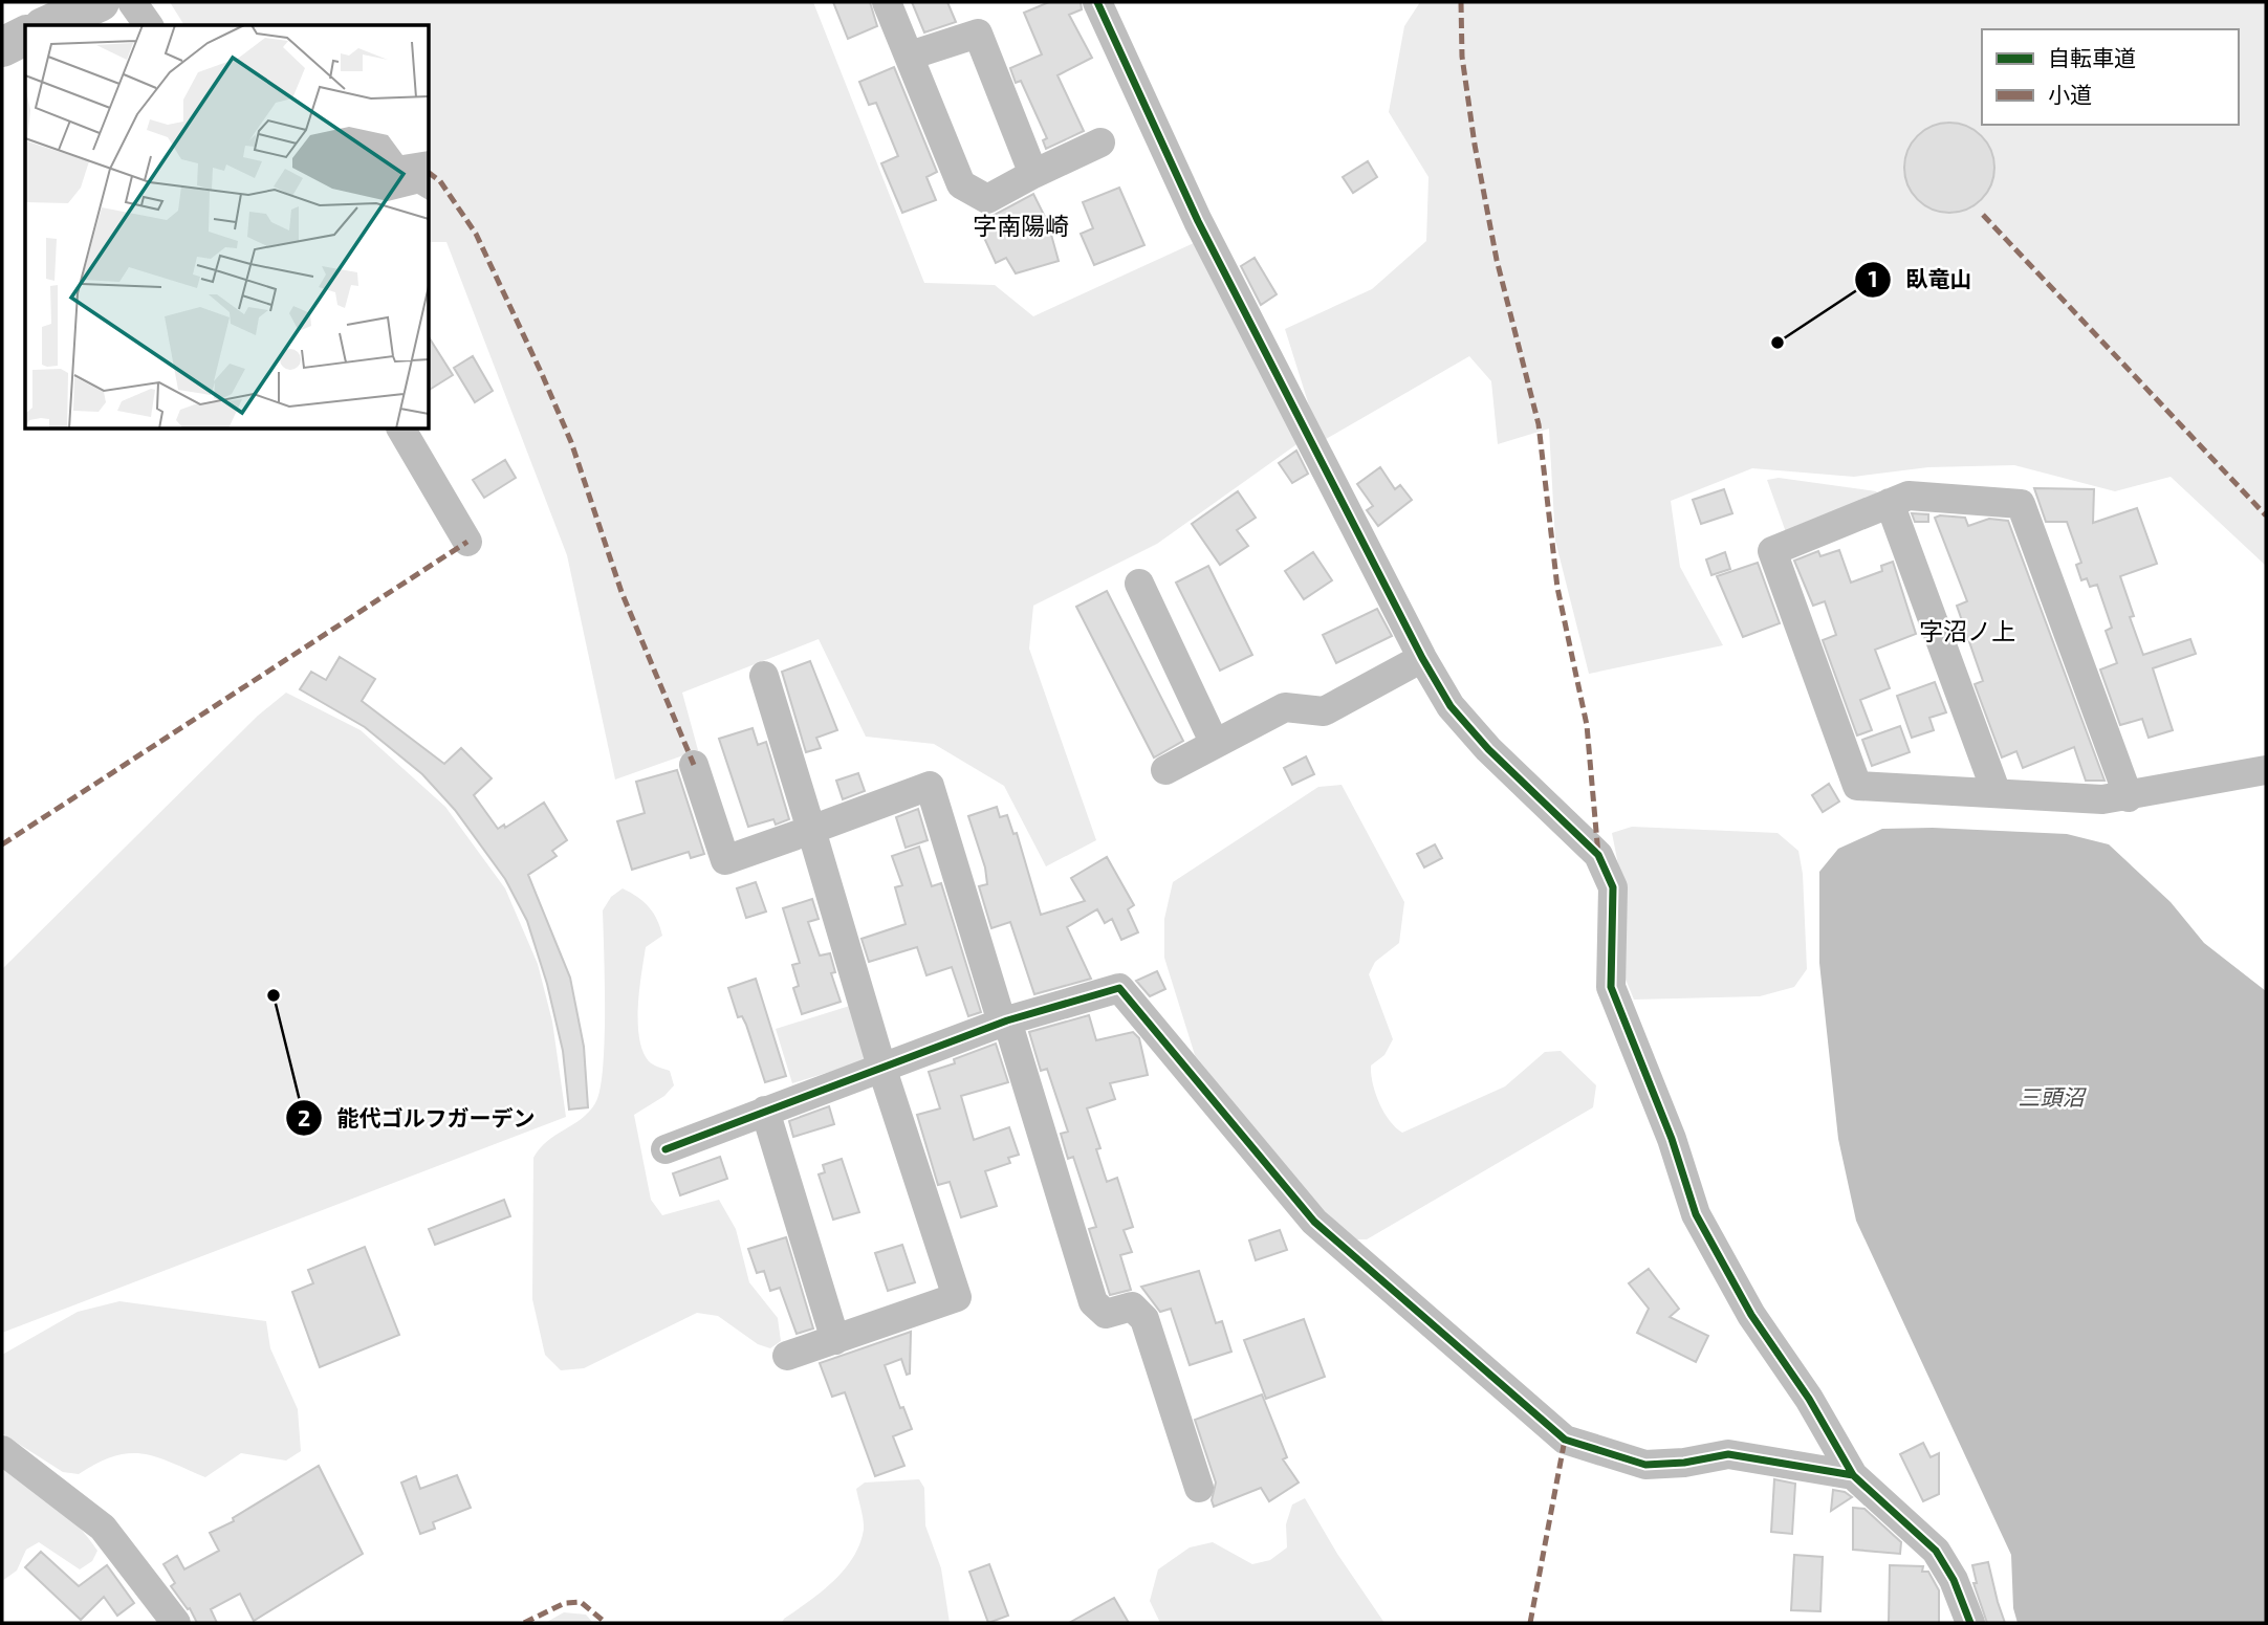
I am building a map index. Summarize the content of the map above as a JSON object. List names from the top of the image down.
{
  "districts": ["字南陽崎", "字沼ノ上"],
  "water": ["三頭沼"],
  "places": ["臥竜山", "能代ゴルフガーデン"],
  "legend": ["自転車道", "小道"]
}
